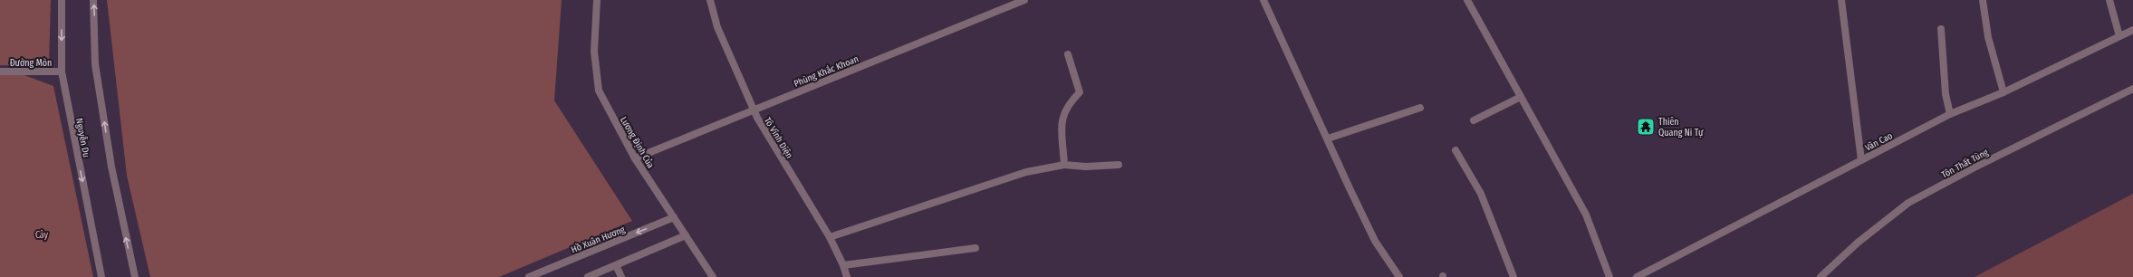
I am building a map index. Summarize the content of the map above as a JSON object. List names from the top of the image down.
{
  "streets": {
    "street": [
      "Đường Mòn",
      "Phùng Khắc Khoan",
      "Nguyễn Du",
      "Tô Vĩnh Diện",
      "Văn Cao",
      "Lương Định Của",
      "Tôn Thất Tùng",
      "Hồ Xuân Hương"
    ]
  },
  "crossings": [
    ["Đường Mòn", "Nguyễn Du"],
    ["Phùng Khắc Khoan", "Tô Vĩnh Diện"],
    ["Phùng Khắc Khoan", "Lương Định Của"],
    ["Lương Định Của", "Hồ Xuân Hương"]
  ],
  "parks": ["Cây"],
  "places": {
    "temple": ["Thiên Quang Ni Tự"]
  }
}
